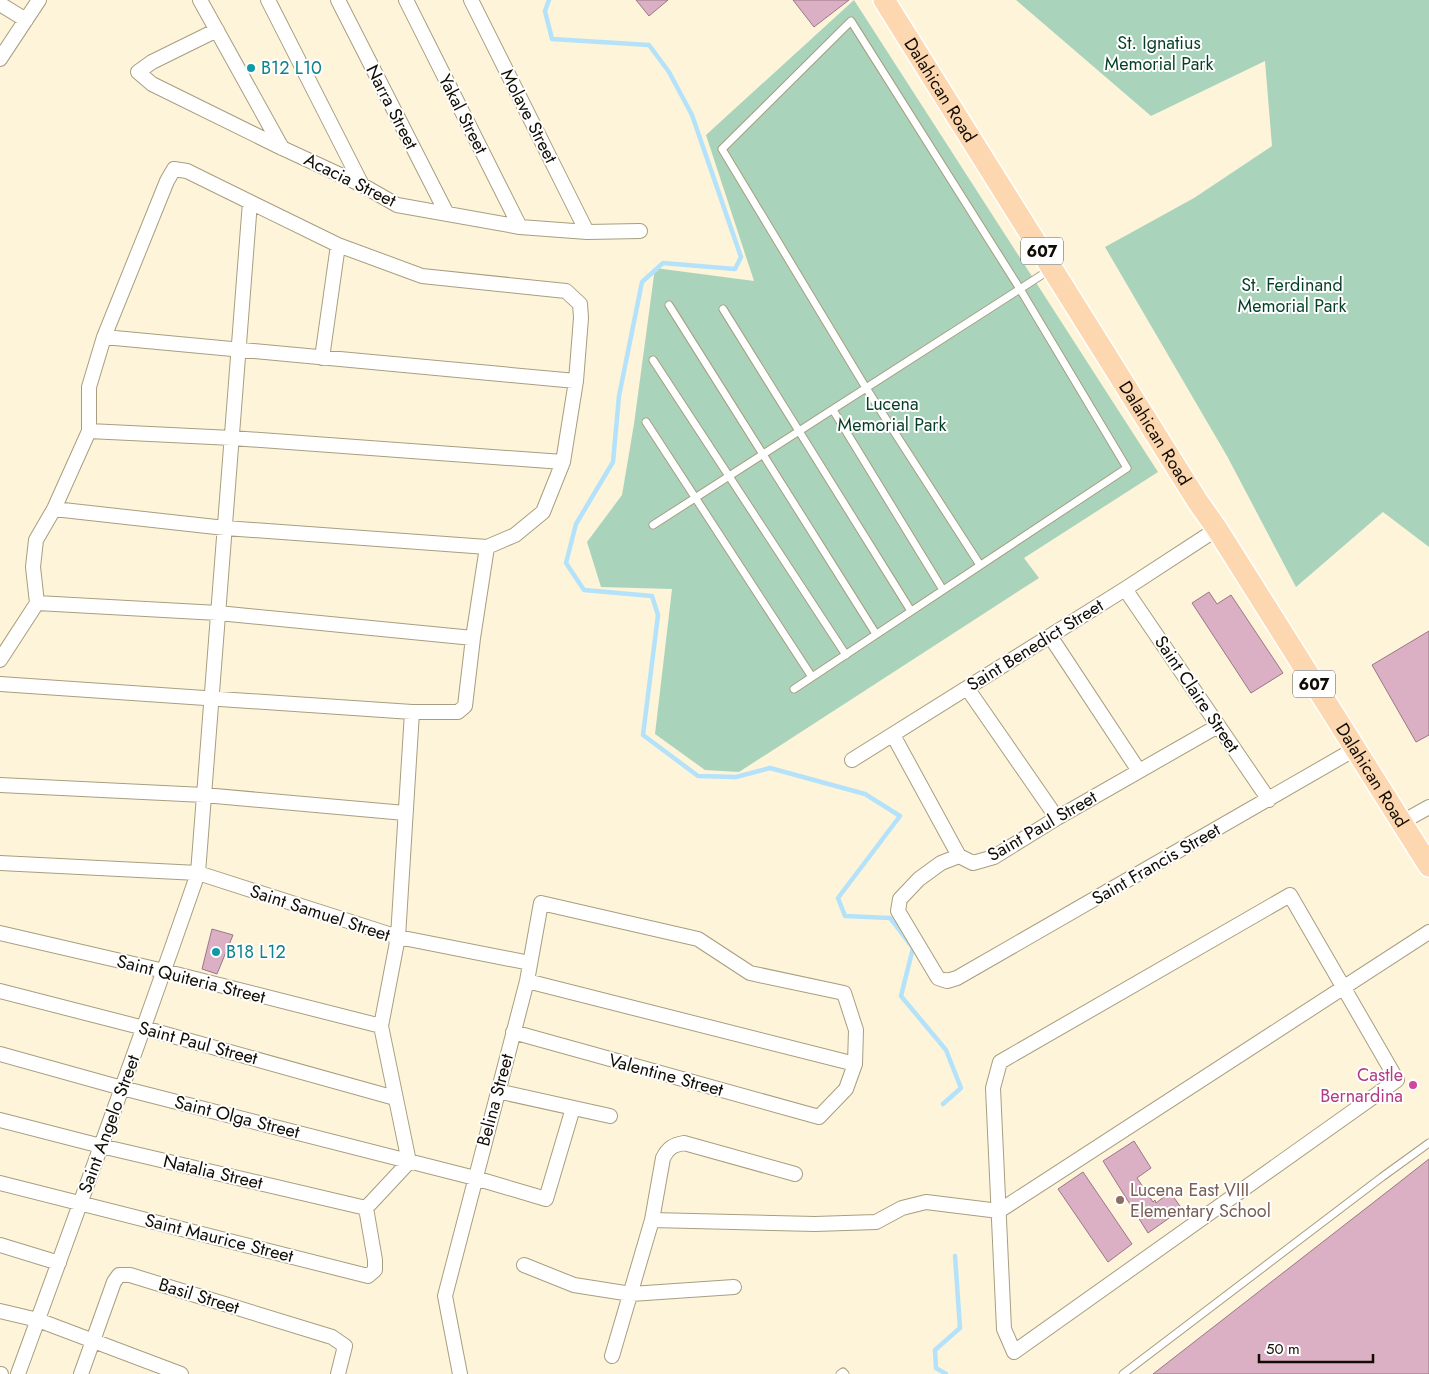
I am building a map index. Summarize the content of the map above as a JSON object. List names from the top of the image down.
{
  "streets": {
    "main road": ["Dalahican Road", "607"],
    "street": [
      "Narra Street",
      "Yakal Street",
      "Molave Street",
      "Acacia Street",
      "Saint Benedict Street",
      "Saint Claire Street",
      "Saint Paul Street",
      "Saint Francis Street",
      "Saint Samuel Street",
      "Saint Quiteria Street",
      "Valentine Street",
      "Belina Street",
      "Saint Olga Street",
      "Saint Angelo Street",
      "Natalia Street",
      "Saint Maurice Street",
      "Basil Street"
    ]
  },
  "crossings": [
    ["Dalahican Road", "Saint Benedict Street"],
    ["Dalahican Road", "Saint Francis Street"],
    ["Narra Street", "Acacia Street"],
    ["Yakal Street", "Acacia Street"],
    ["Molave Street", "Acacia Street"],
    ["Saint Benedict Street", "Saint Claire Street"],
    ["Saint Benedict Street", "Saint Paul Street"],
    ["Saint Claire Street", "Saint Paul Street"],
    ["Saint Claire Street", "Saint Francis Street"],
    ["Saint Paul Street", "Saint Francis Street"],
    ["Saint Paul Street", "Saint Samuel Street"],
    ["Saint Paul Street", "Saint Angelo Street"],
    ["Saint Samuel Street", "Saint Quiteria Street"],
    ["Saint Samuel Street", "Saint Olga Street"],
    ["Saint Samuel Street", "Saint Angelo Street"],
    ["Saint Quiteria Street", "Saint Angelo Street"],
    ["Valentine Street", "Belina Street"],
    ["Belina Street", "Saint Olga Street"],
    ["Saint Olga Street", "Saint Angelo Street"],
    ["Saint Angelo Street", "Natalia Street"],
    ["Saint Angelo Street", "Saint Maurice Street"],
    ["Natalia Street", "Saint Maurice Street"]
  ],
  "parks": ["St. Ignatius Memorial Park", "St. Ferdinand Memorial Park", "Lucena Memorial Park"],
  "places": [
    "B12 L10",
    "B18 L12",
    "Castle Bernardina",
    "Lucena East VIII Elementary School"
  ],
  "scale_bar": "50 m"
}
